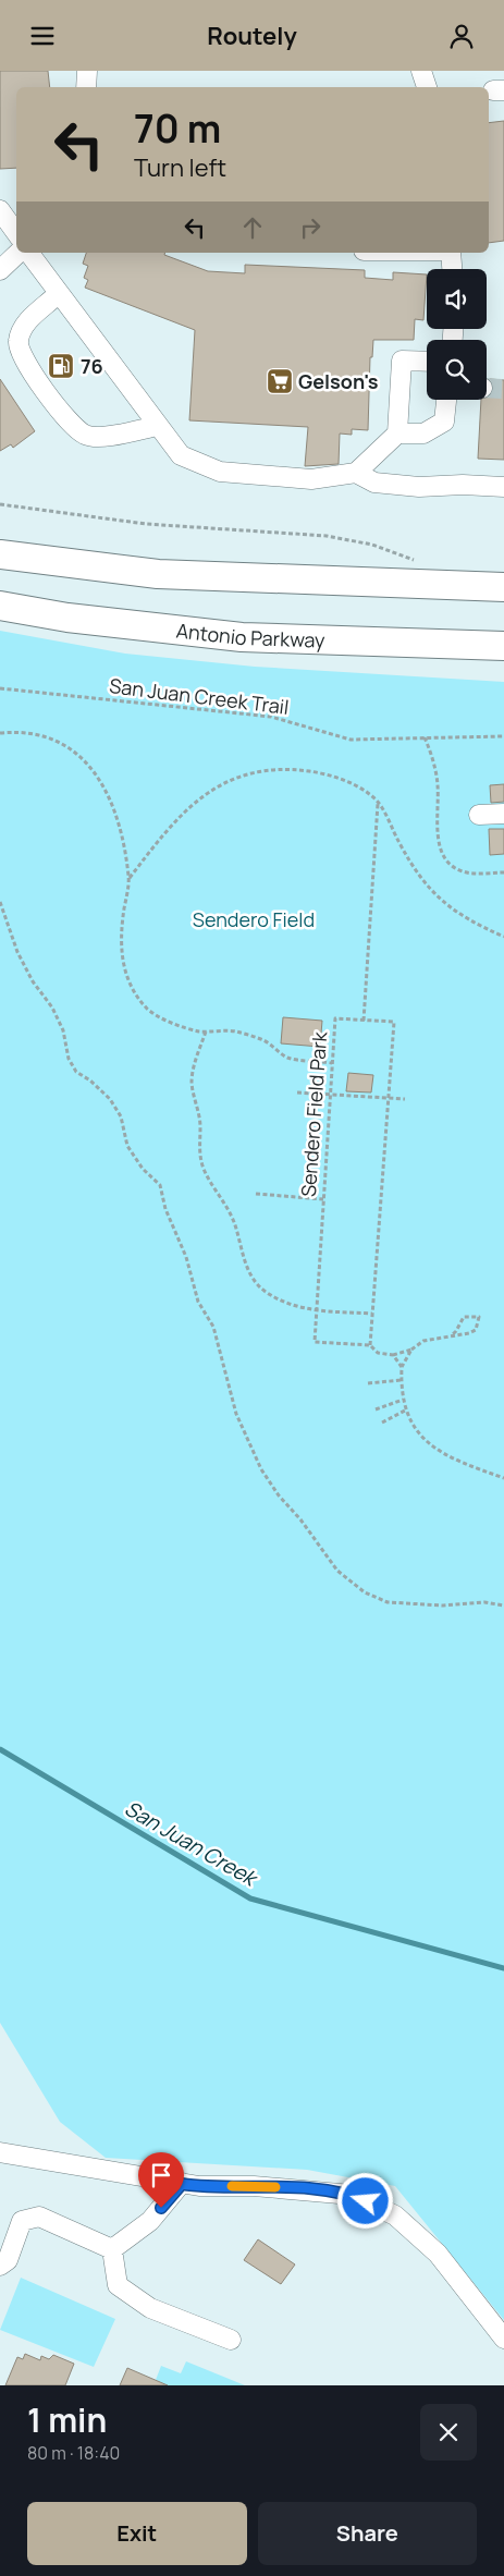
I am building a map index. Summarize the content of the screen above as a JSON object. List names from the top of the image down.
{
  "streets": {
    "highway": ["Antonio Parkway"],
    "path": ["San Juan Creek Trail", "Sendero Field Park"]
  },
  "water": ["San Juan Creek"],
  "parks": ["Sendero Field"],
  "places": {
    "fuel station": ["76"],
    "supermarket": ["Gelson's"]
  },
  "page": {
    "header": "Routely",
    "turn": ["70 m", "Turn left"],
    "heading": ["1 min", "80 m · 18:40"],
    "buttons": ["Exit", "Share"]
  }
}
